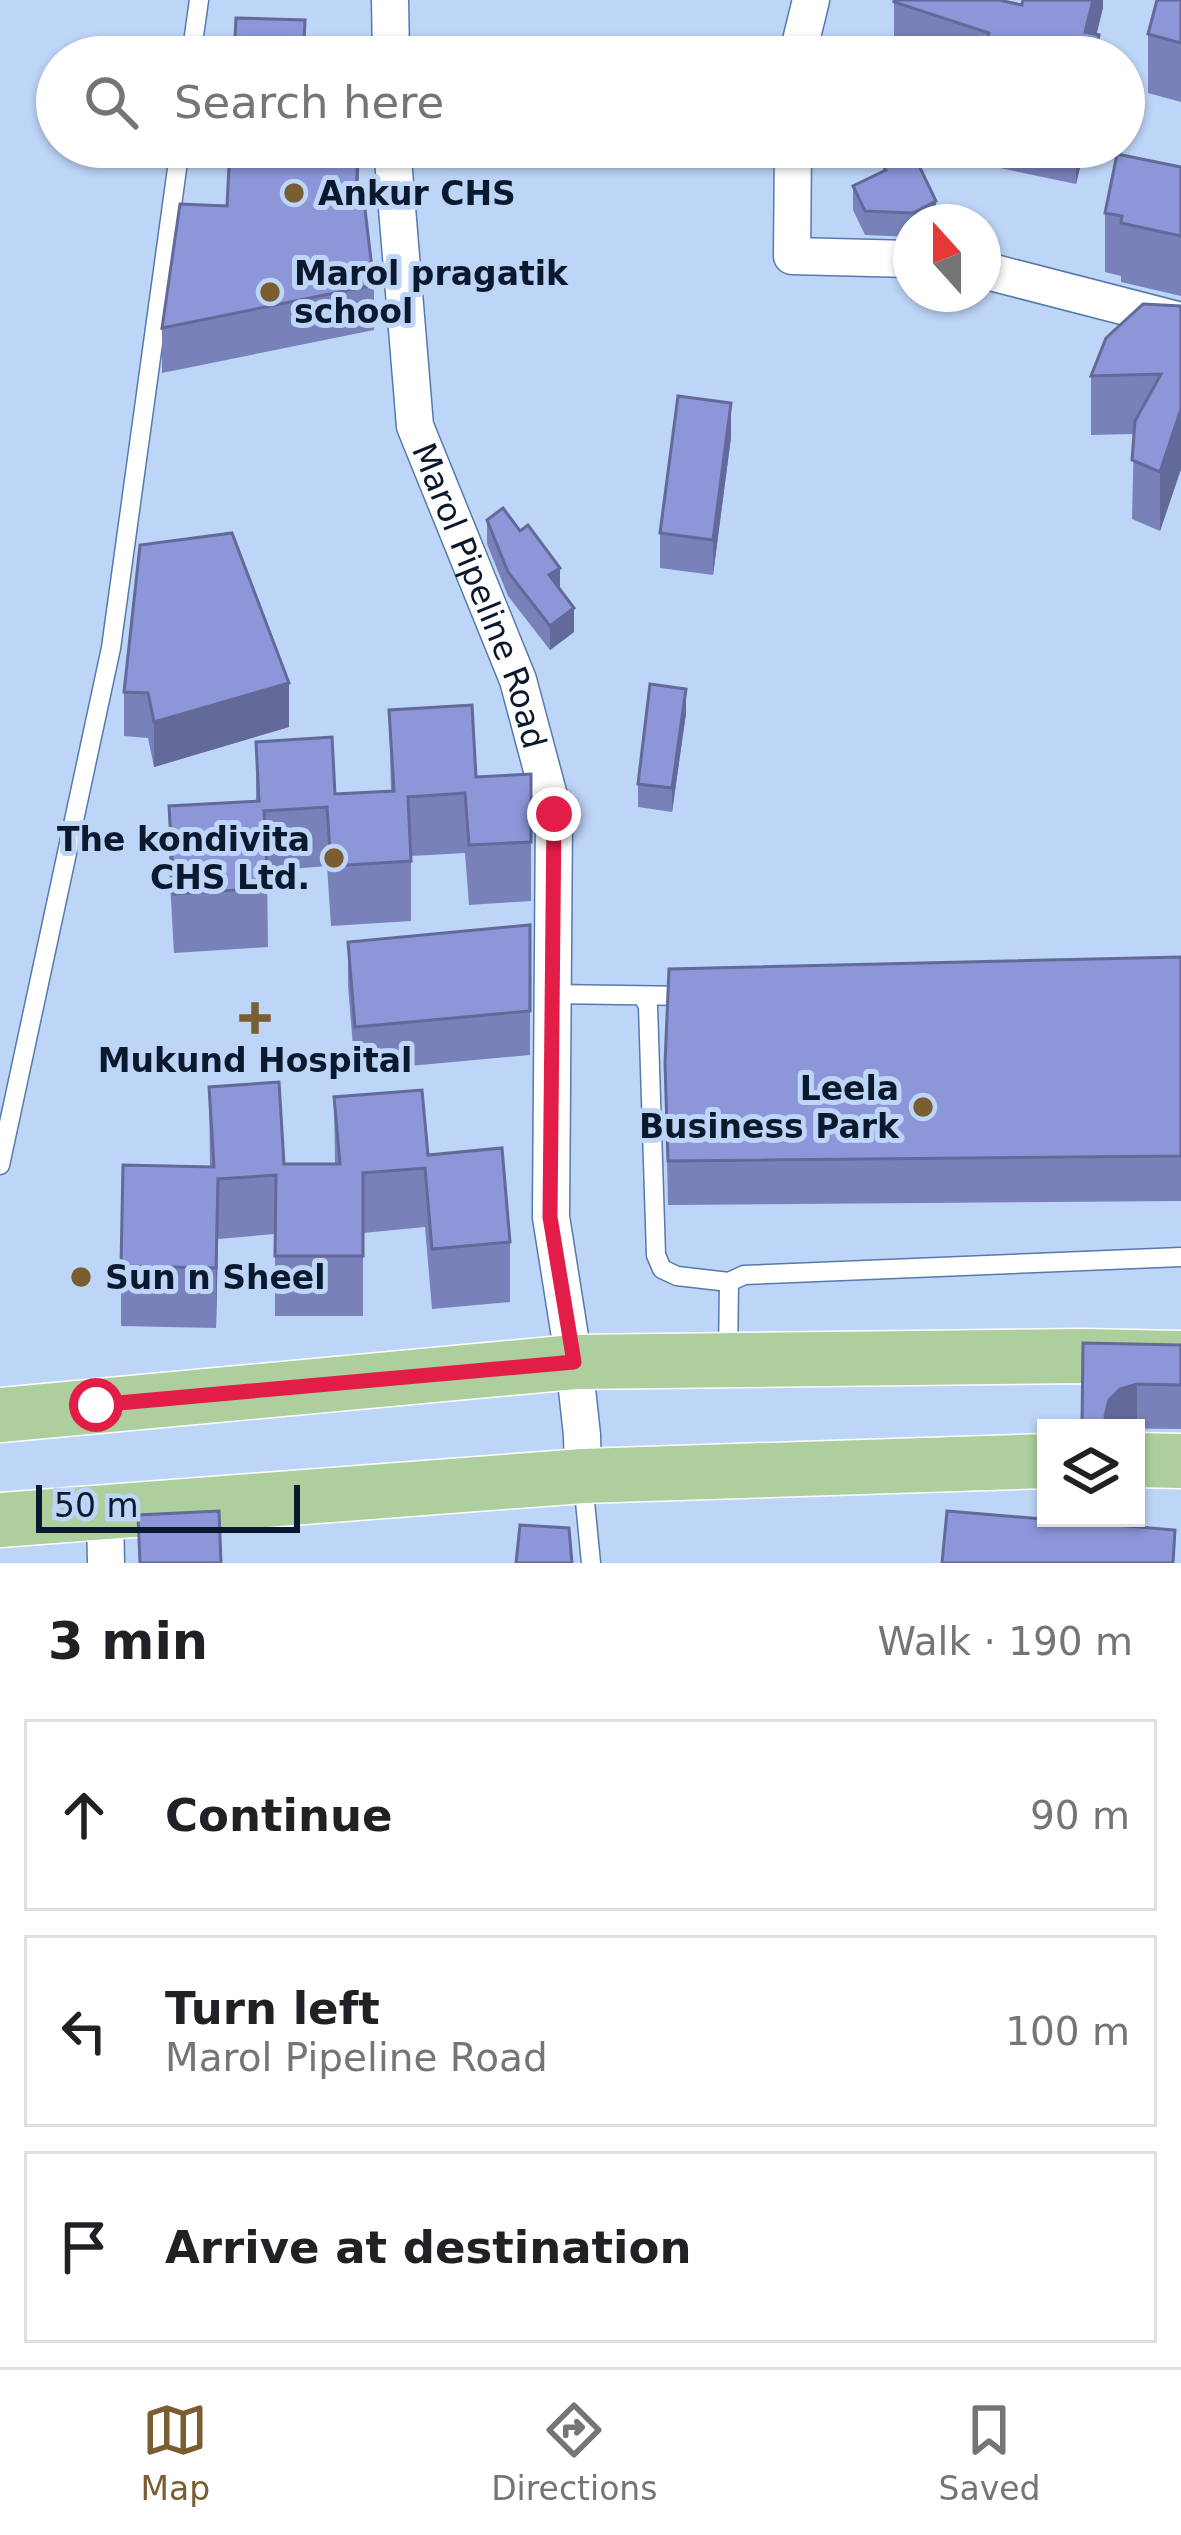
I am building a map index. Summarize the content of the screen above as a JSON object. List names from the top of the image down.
{
  "streets": {
    "street": ["Marol Pipeline Road"]
  },
  "places": {
    "other": [
      "Ankur CHS",
      "Marol pragatik school",
      "The kondivita CHS Ltd.",
      "Leela Business Park",
      "Sun n Sheel"
    ],
    "health": ["Mukund Hospital"]
  },
  "scale_bar": "50 m",
  "north": "top",
  "page": {
    "search": "Search here",
    "scale": "50 m",
    "heading": ["3 min", "Walk · 190 m"],
    "list": [
      ["Continue", "90 m"],
      ["Turn left", "Marol Pipeline Road", "100 m"],
      "Arrive at destination"
    ],
    "nav": ["Map", "Directions", "Saved"]
  }
}
